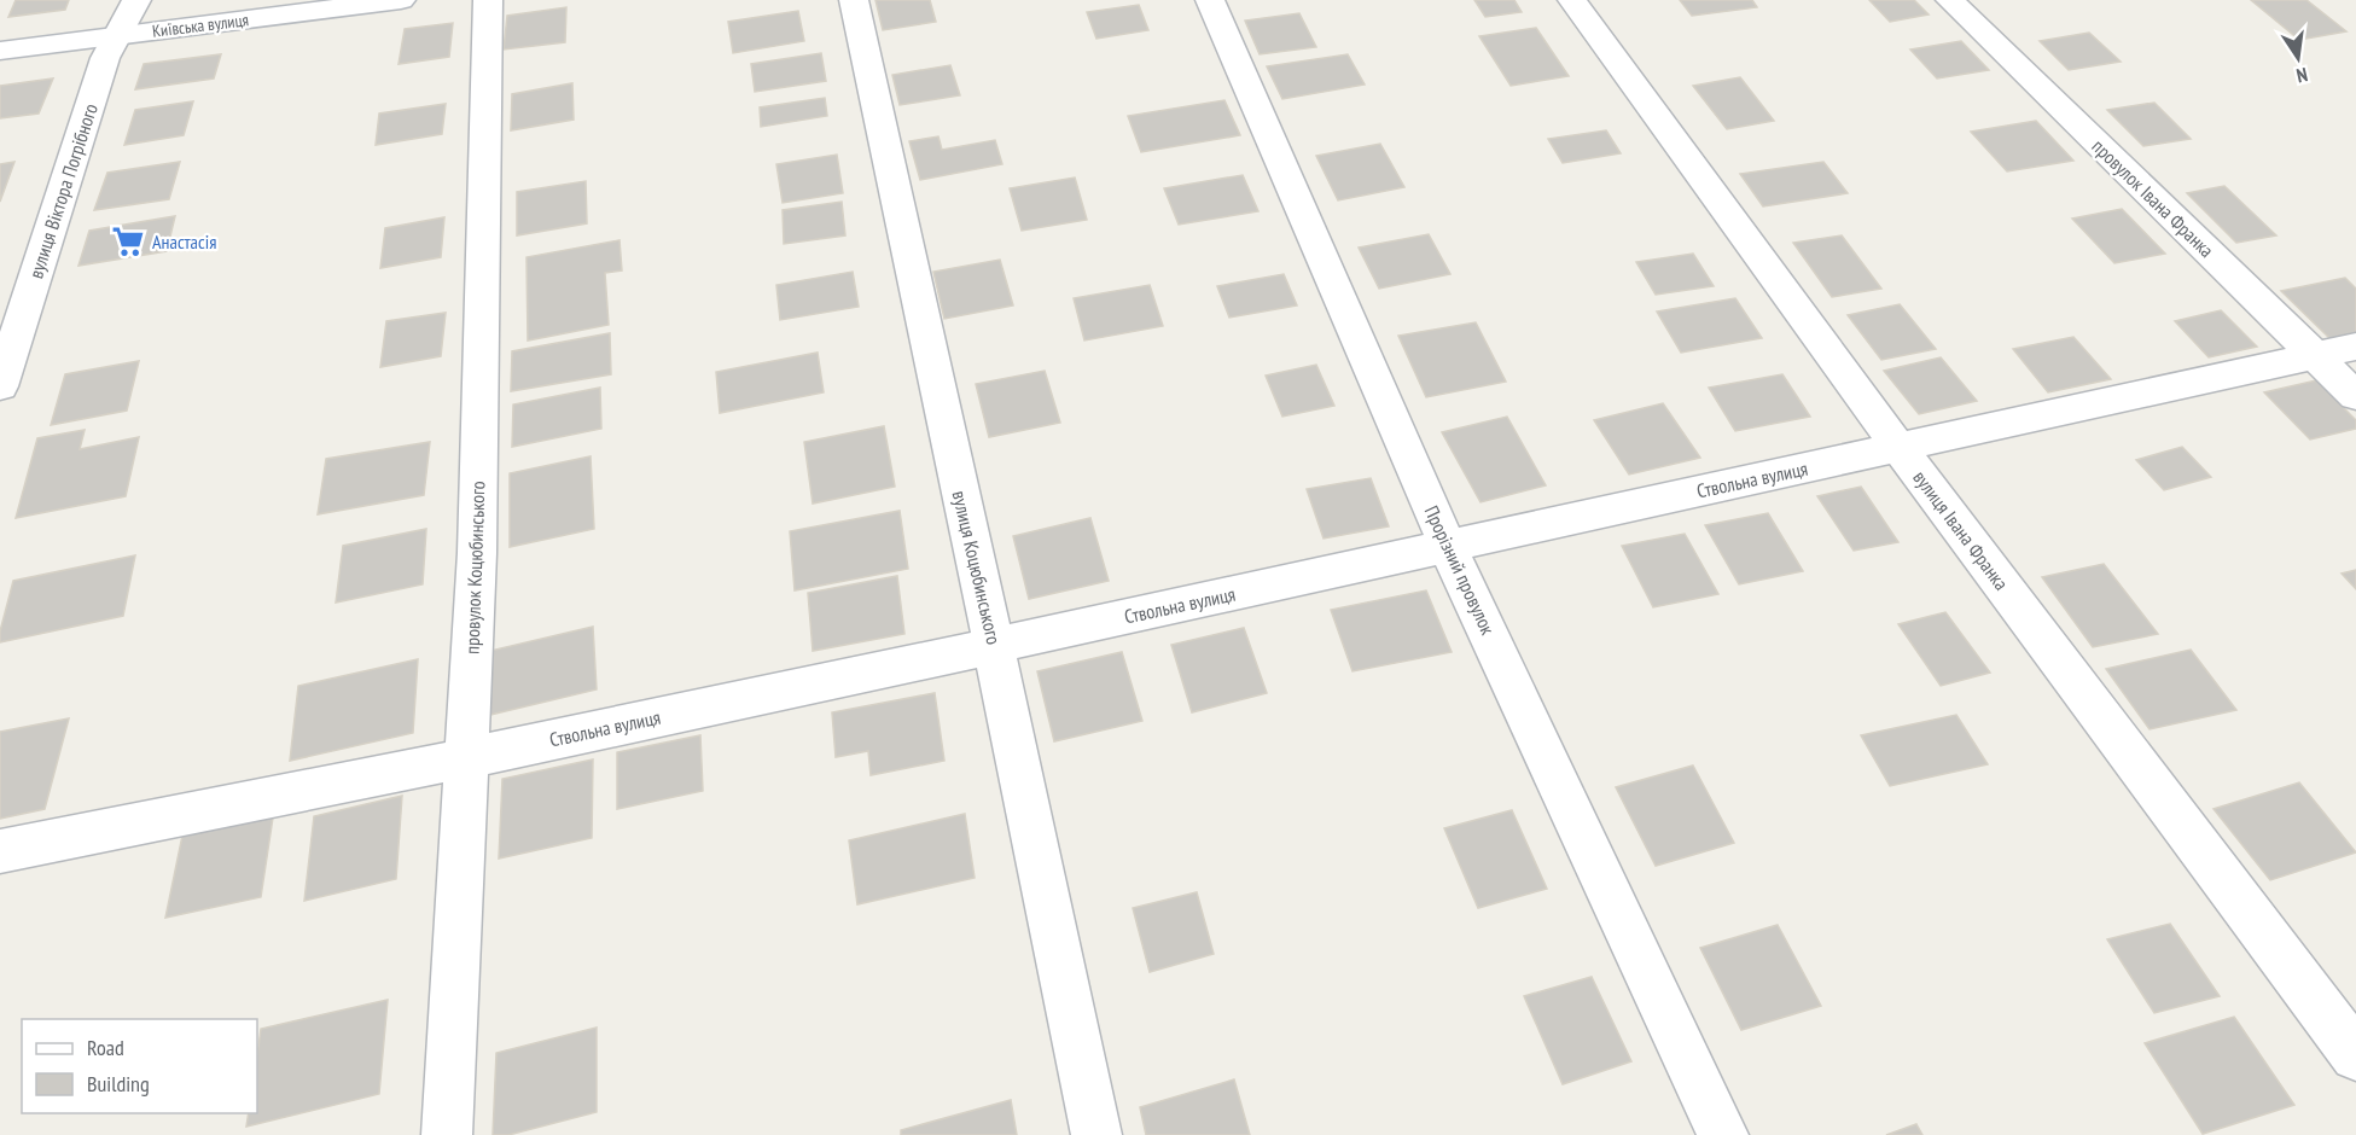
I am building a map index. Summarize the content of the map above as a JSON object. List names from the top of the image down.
{
  "streets": {
    "street": [
      "Київська вулиця",
      "вулиця Віктора Погрібного",
      "провулок Івана Франка",
      "Ствольна вулиця",
      "вулиця Івана Франка",
      "провулок Коцюбинського",
      "вулиця Коцюбинського",
      "Прорізний провулок"
    ]
  },
  "crossings": [
    ["Київська вулиця", "вулиця Віктора Погрібного"],
    ["провулок Івана Франка", "Ствольна вулиця"],
    ["Ствольна вулиця", "вулиця Івана Франка"],
    ["Ствольна вулиця", "провулок Коцюбинського"],
    ["Ствольна вулиця", "вулиця Коцюбинського"],
    ["Ствольна вулиця", "Прорізний провулок"]
  ],
  "places": {
    "supermarket": ["Анастасія"]
  },
  "legend": ["Road", "Building"],
  "north": "bottom"
}
